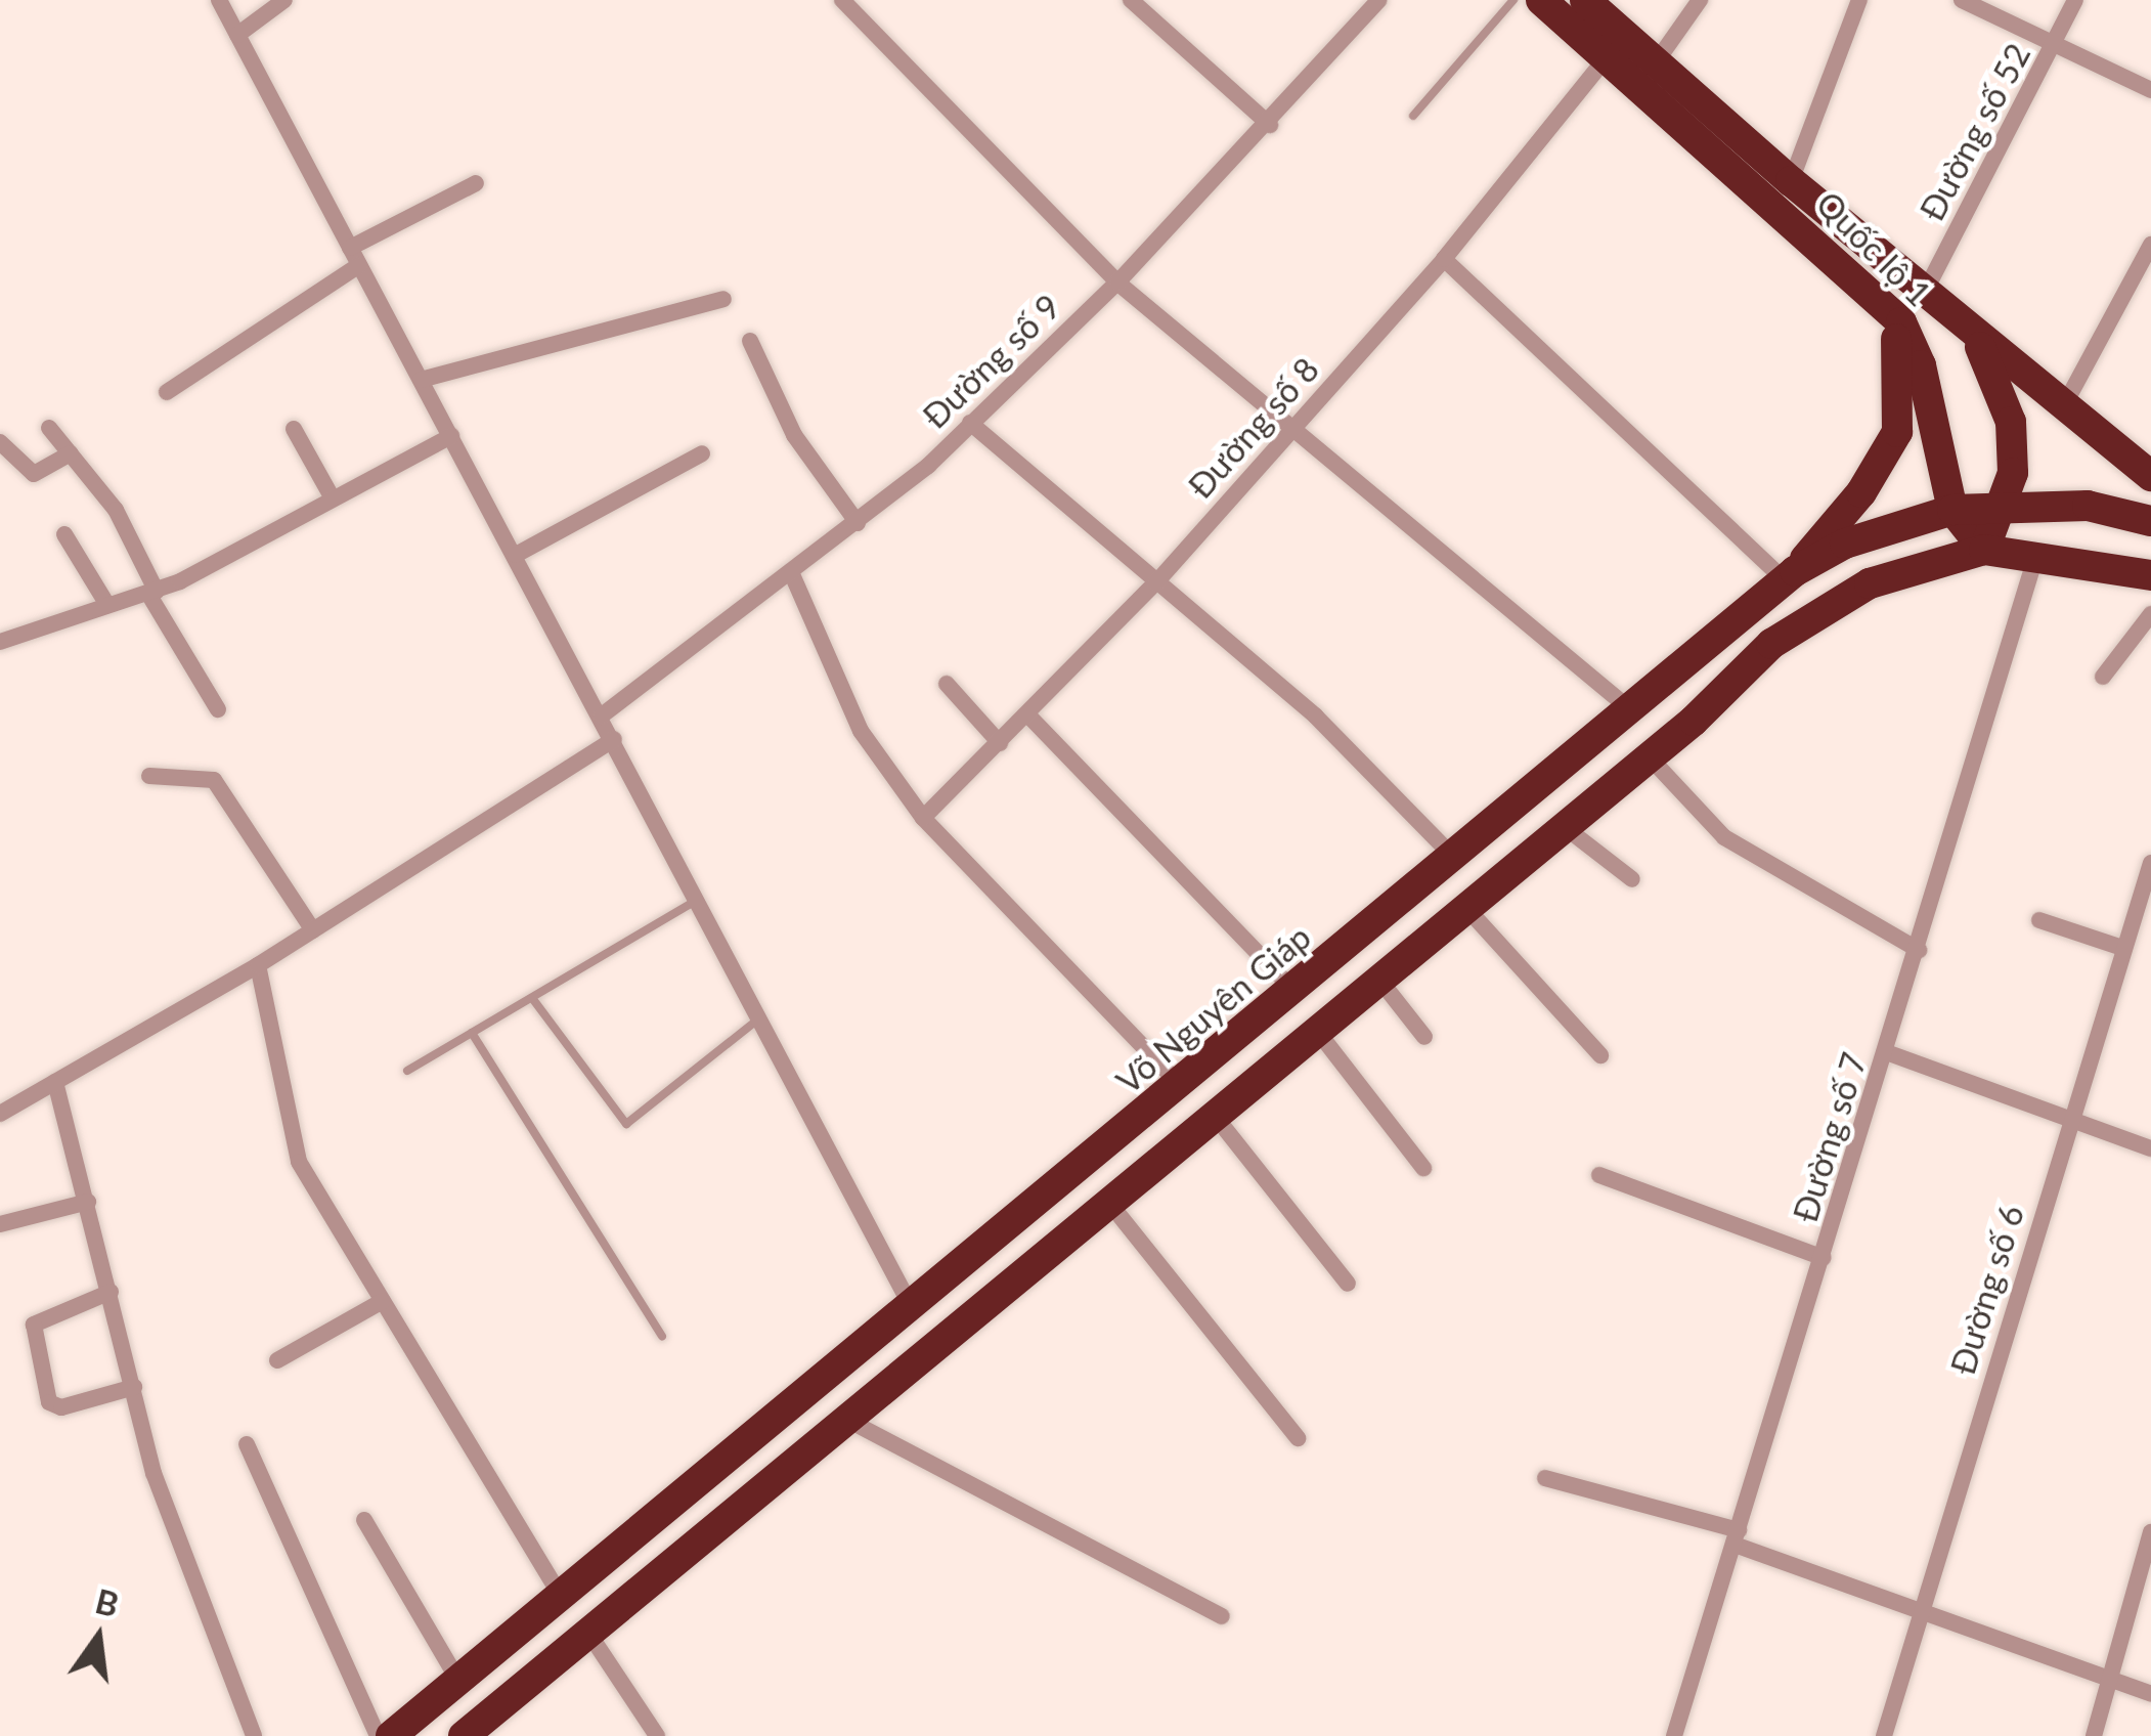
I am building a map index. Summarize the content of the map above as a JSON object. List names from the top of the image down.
{
  "streets": {
    "highway": ["Quốc lộ 1", "Võ Nguyên Giáp"],
    "street": [
      "Đường số 52",
      "Đường số 9",
      "Đường số 8",
      "Đường số 7",
      "Đường số 6"
    ]
  },
  "crossings": [
    ["Đường số 52", "Quốc lộ 1"],
    ["Quốc lộ 1", "Đường số 8"],
    ["Quốc lộ 1", "Võ Nguyên Giáp"]
  ],
  "north": "top"
}
